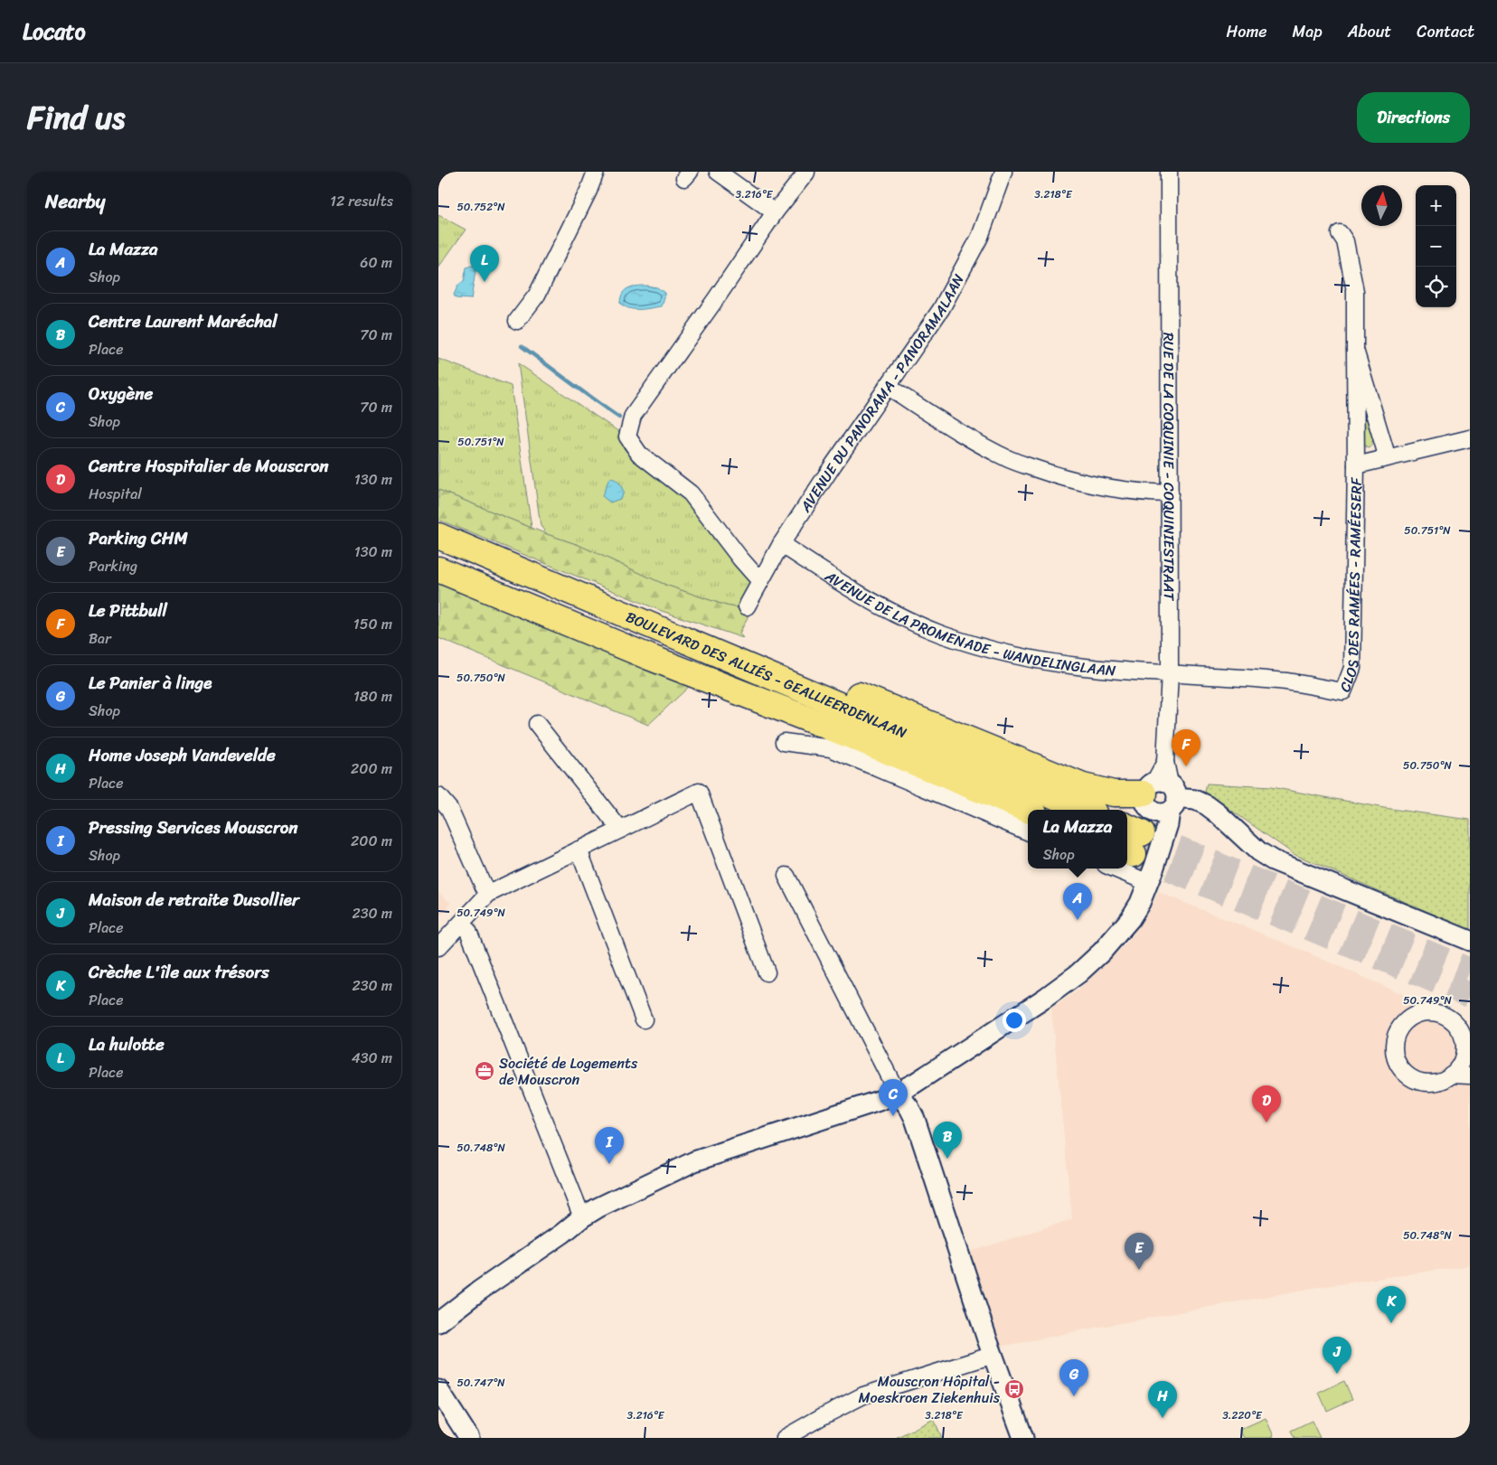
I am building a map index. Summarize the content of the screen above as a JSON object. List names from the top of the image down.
{
  "streets": {
    "highway": ["BOULEVARD DES ALLIÉS - GEALLIEERDENLAAN"],
    "street": [
      "AVENUE DU PANORAMA - PANORAMALAAN",
      "RUE DE LA COQUINIE - COQUINIESTRAAT",
      "CLOS DES RAMÉES - RAMÉESERF",
      "AVENUE DE LA PROMENADE - WANDELINGLAAN"
    ]
  },
  "crossings": [
    ["AVENUE DU PANORAMA - PANORAMALAAN", "AVENUE DE LA PROMENADE - WANDELINGLAAN"],
    ["RUE DE LA COQUINIE - COQUINIESTRAAT", "CLOS DES RAMÉES - RAMÉESERF"],
    ["RUE DE LA COQUINIE - COQUINIESTRAAT", "AVENUE DE LA PROMENADE - WANDELINGLAAN"],
    ["CLOS DES RAMÉES - RAMÉESERF", "AVENUE DE LA PROMENADE - WANDELINGLAAN"]
  ],
  "places": {
    "office": ["Société de Logements de Mouscron"],
    "bus stop": ["Mouscron Hôpital - Moeskroen Ziekenhuis"]
  },
  "north": "top",
  "page": {
    "header": "Locato",
    "nav": [
      "Home",
      "Map",
      "About",
      "Contact"
    ],
    "title": "Find us",
    "buttons": "Directions",
    "heading": ["Nearby", "12 results"],
    "map_buttons": ["+", "−"],
    "list": [
      {
        "mark": "A",
        "name": "La Mazza",
        "note": "Shop",
        "value": "60 m"
      },
      {
        "mark": "B",
        "name": "Centre Laurent Maréchal",
        "note": "Place",
        "value": "70 m"
      },
      {
        "mark": "C",
        "name": "Oxygène",
        "note": "Shop",
        "value": "70 m"
      },
      {
        "mark": "D",
        "name": "Centre Hospitalier de Mouscron",
        "note": "Hospital",
        "value": "130 m"
      },
      {
        "mark": "E",
        "name": "Parking CHM",
        "note": "Parking",
        "value": "130 m"
      },
      {
        "mark": "F",
        "name": "Le Pittbull",
        "note": "Bar",
        "value": "150 m"
      },
      {
        "mark": "G",
        "name": "Le Panier à linge",
        "note": "Shop",
        "value": "180 m"
      },
      {
        "mark": "H",
        "name": "Home Joseph Vandevelde",
        "note": "Place",
        "value": "200 m"
      },
      {
        "mark": "I",
        "name": "Pressing Services Mouscron",
        "note": "Shop",
        "value": "200 m"
      },
      {
        "mark": "J",
        "name": "Maison de retraite Dusollier",
        "note": "Place",
        "value": "230 m"
      },
      {
        "mark": "K",
        "name": "Crèche L'île aux trésors",
        "note": "Place",
        "value": "230 m"
      },
      {
        "mark": "L",
        "name": "La hulotte",
        "note": "Place",
        "value": "430 m"
      }
    ],
    "pins": [
      "L",
      "F",
      "A",
      "C",
      "D",
      "B",
      "I",
      "E",
      "K",
      "J",
      "G",
      "H"
    ],
    "popup": ["La Mazza", "Shop"]
  },
  "coordinates": [
    "3.216°E",
    "3.218°E",
    "50.752°N",
    "50.751°N",
    "50.750°N",
    "50.749°N",
    "50.748°N",
    "50.747°N",
    "3.220°E"
  ]
}
